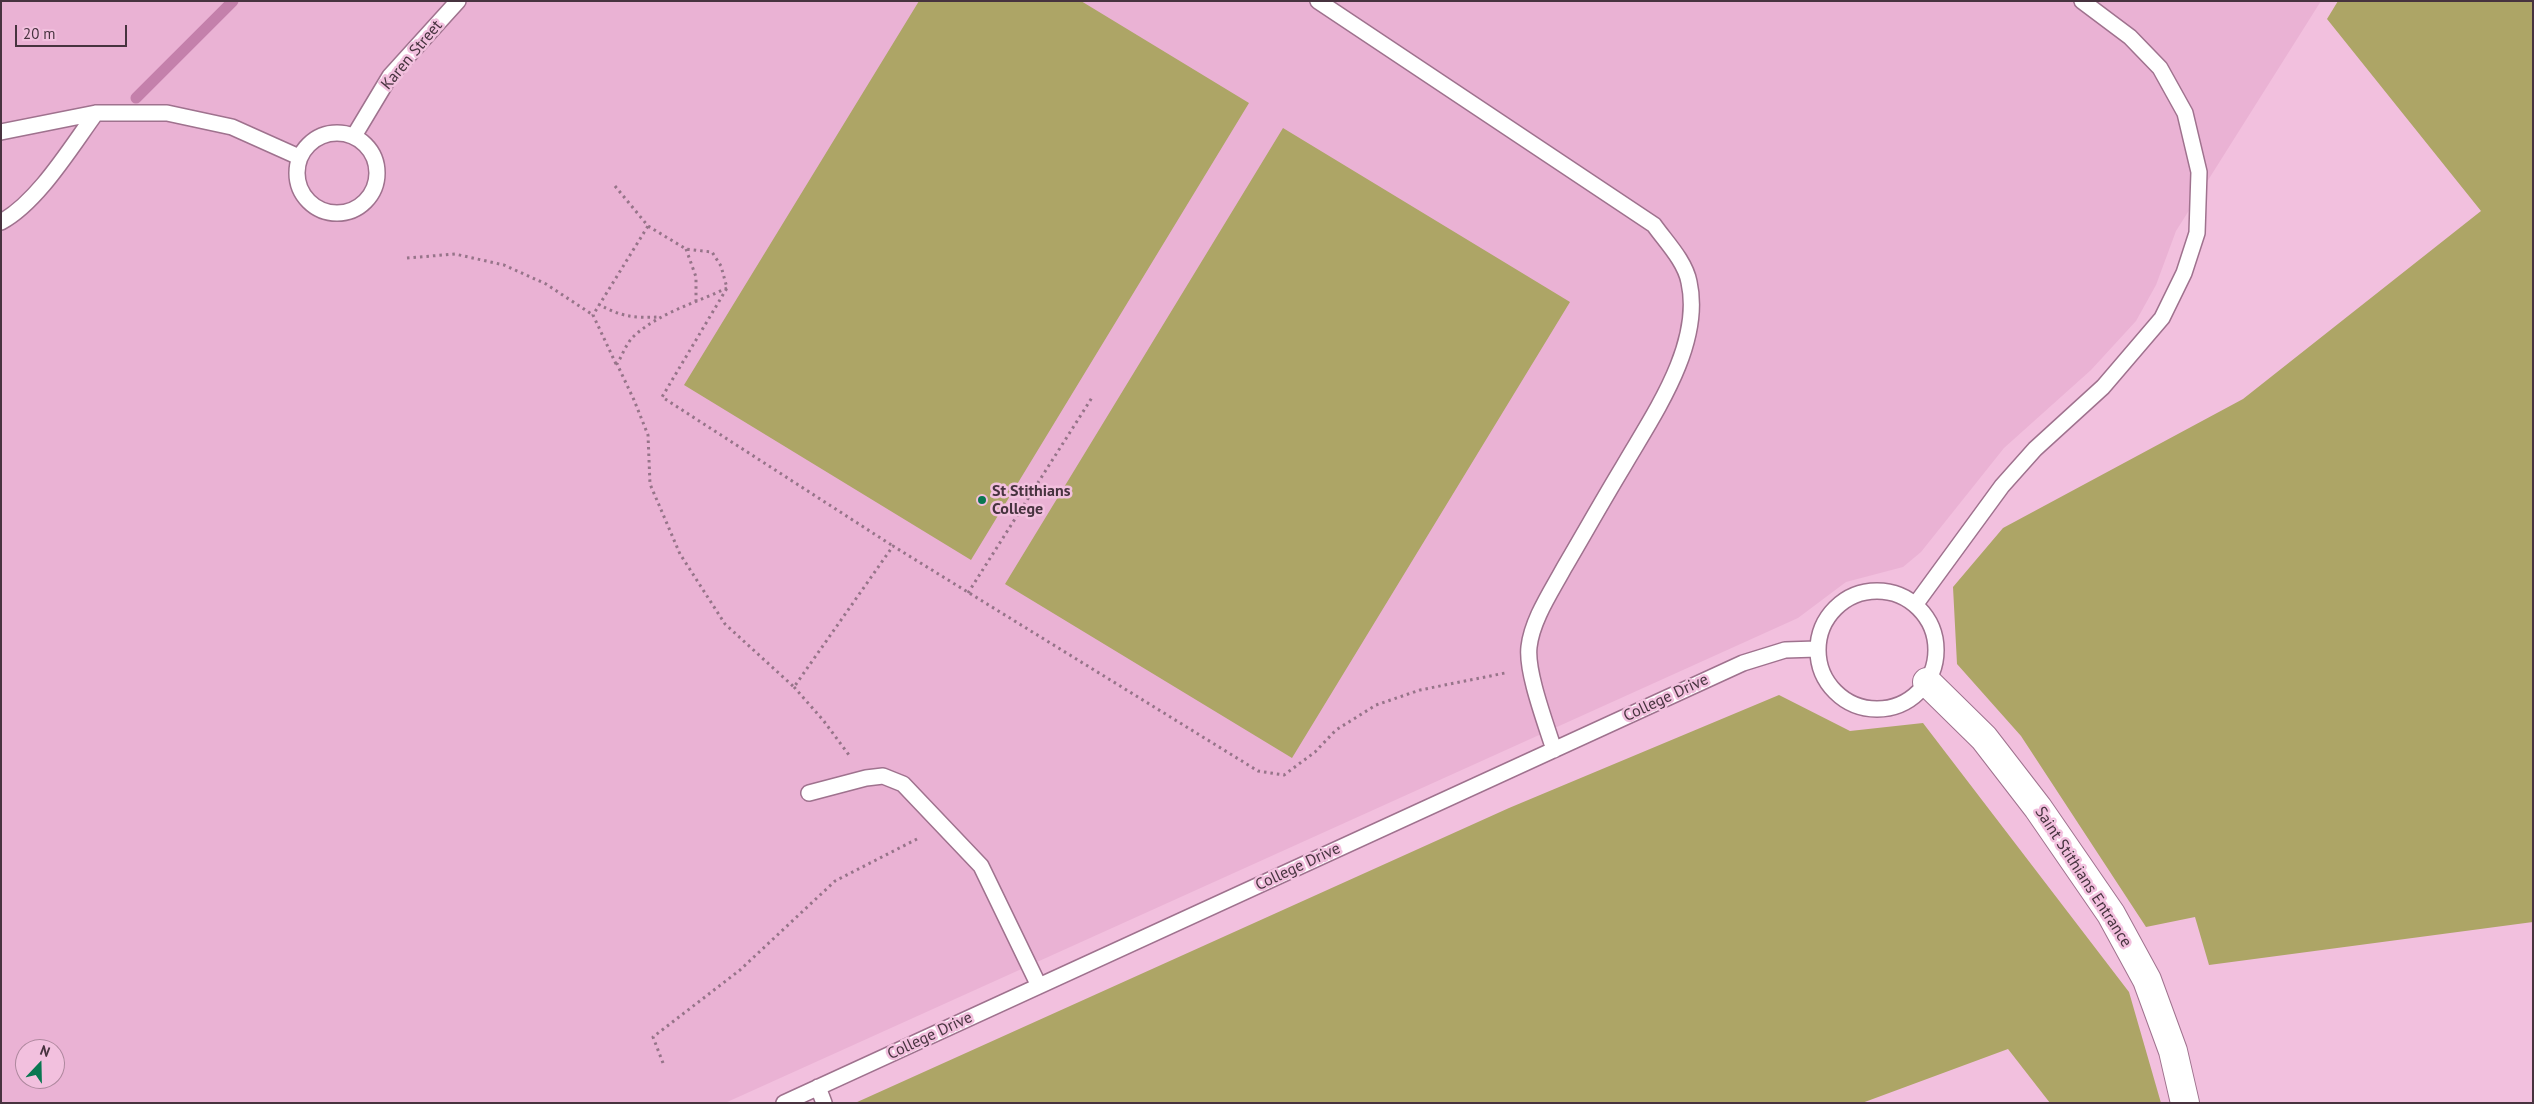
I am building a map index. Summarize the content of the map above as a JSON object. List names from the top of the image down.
{
  "streets": {
    "street": ["Saint Stithians Entrance"],
    "lane": ["Karen Street", "College Drive"]
  },
  "crossings": [
    ["College Drive", "Saint Stithians Entrance"]
  ],
  "places": ["St Stithians College"],
  "scale_bar": "20 m",
  "north": "top"
}
